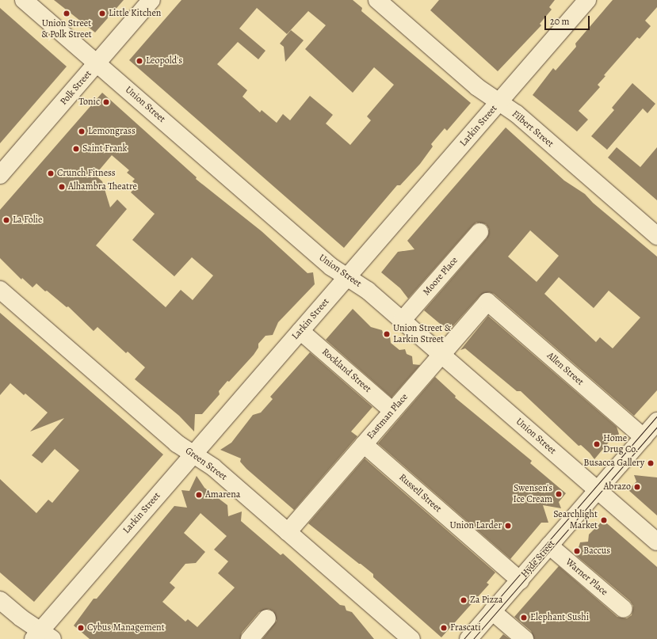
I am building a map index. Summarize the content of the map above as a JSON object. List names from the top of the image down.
{
  "streets": {
    "street": [
      "Polk Street",
      "Union Street",
      "Larkin Street",
      "Filbert Street",
      "Moore Place",
      "Allen Street",
      "Rockland Street",
      "Eastman Place",
      "Green Street",
      "Russell Street",
      "Hyde Street",
      "Warner Place"
    ]
  },
  "crossings": [
    ["Polk Street", "Union Street"],
    ["Union Street", "Larkin Street"],
    ["Union Street", "Moore Place"],
    ["Union Street", "Eastman Place"],
    ["Union Street", "Hyde Street"],
    ["Larkin Street", "Filbert Street"],
    ["Larkin Street", "Rockland Street"],
    ["Larkin Street", "Green Street"],
    ["Allen Street", "Eastman Place"],
    ["Allen Street", "Hyde Street"],
    ["Rockland Street", "Eastman Place"],
    ["Eastman Place", "Green Street"],
    ["Eastman Place", "Russell Street"],
    ["Russell Street", "Hyde Street"],
    ["Hyde Street", "Warner Place"]
  ],
  "places": [
    "Union Street & Polk Street",
    "Little Kitchen",
    "Leopold's",
    "Tonic",
    "Lemongrass",
    "Saint Frank",
    "Crunch Fitness",
    "Alhambra Theatre",
    "La Folie",
    "Union Street & Larkin Street",
    "Home Drug Co.",
    "Busacca Gallery",
    "Abrazo",
    "Swensen's Ice Cream",
    "Amarena",
    "Searchlight Market",
    "Union Larder",
    "Baccus",
    "Za Pizza",
    "Elephant Sushi",
    "Cybus Management",
    "Frascati"
  ],
  "scale_bar": "20 m"
}
